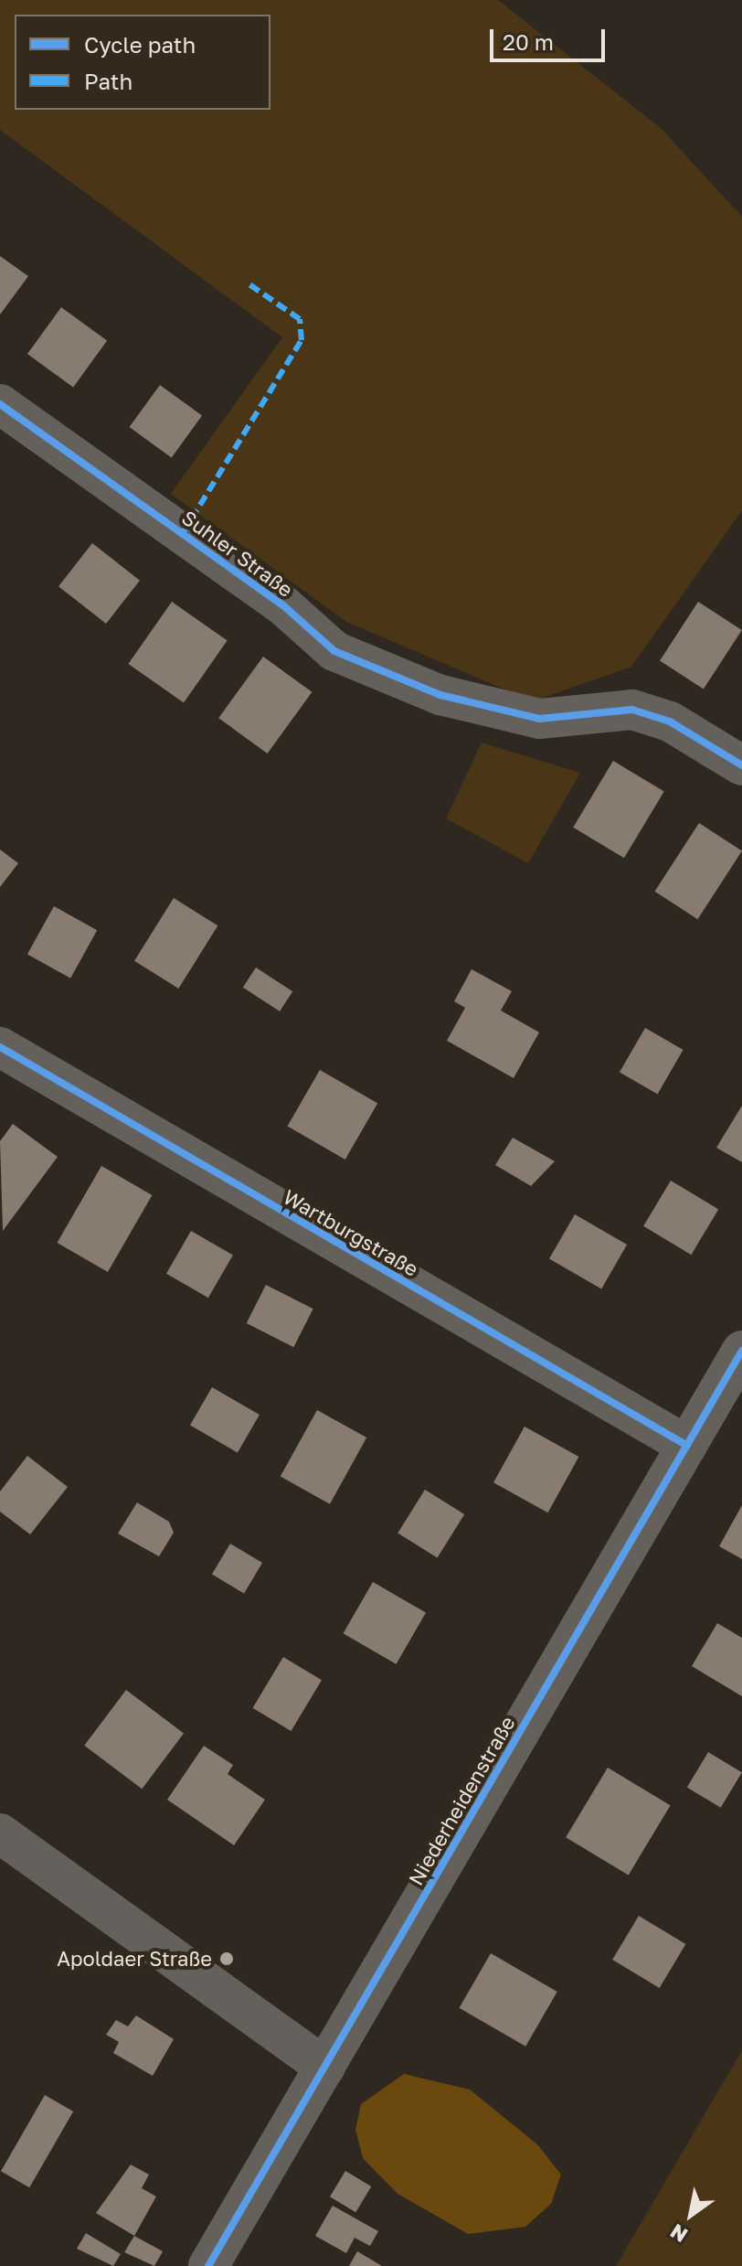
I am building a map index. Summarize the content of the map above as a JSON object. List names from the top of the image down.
{
  "streets": {
    "street": ["Suhler Straße", "Wartburgstraße", "Niederheidenstraße"]
  },
  "crossings": [
    ["Wartburgstraße", "Niederheidenstraße"]
  ],
  "places": ["Apoldaer Straße"],
  "legend": ["Cycle path", "Path"],
  "scale_bar": "20 m",
  "north": "bottom left"
}
